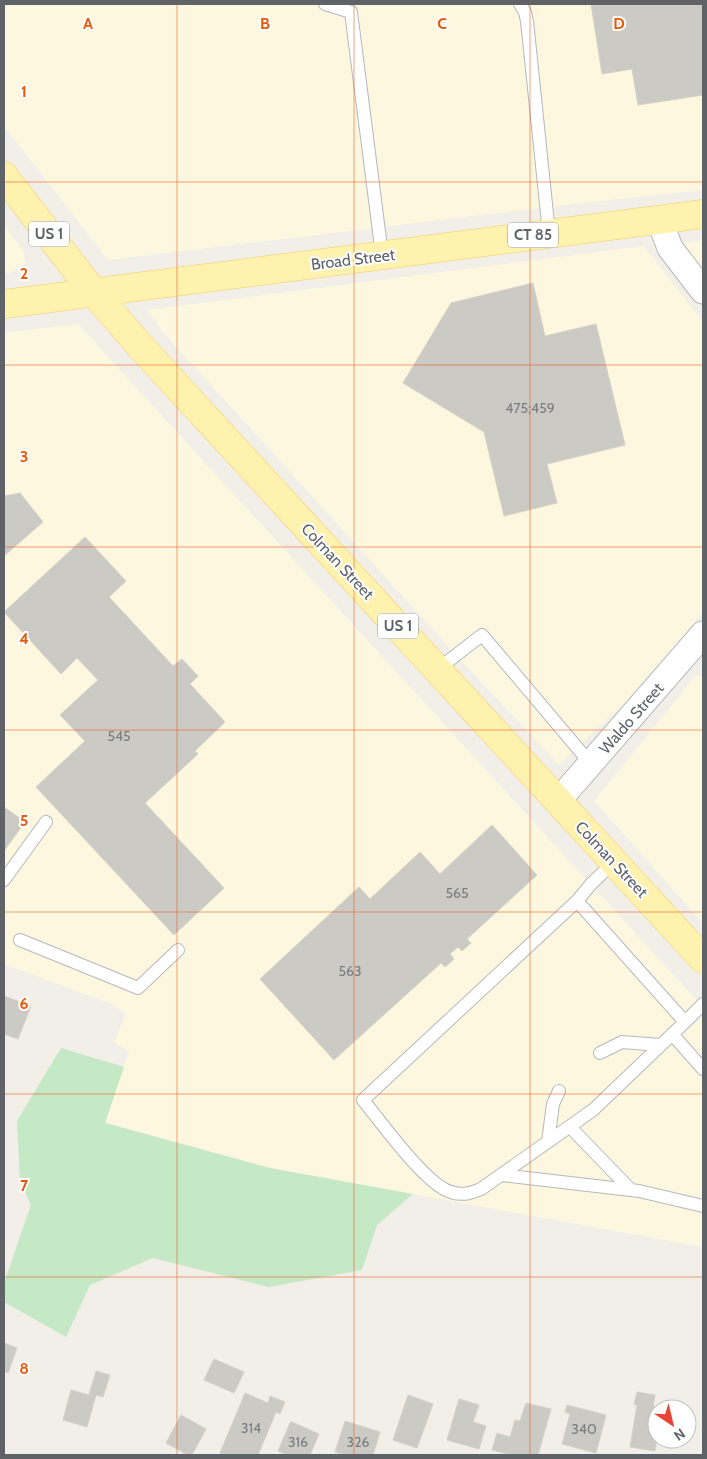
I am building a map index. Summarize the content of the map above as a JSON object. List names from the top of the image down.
{
  "streets": {
    "main road": [
      "US 1",
      "CT 85",
      "Broad Street",
      "Colman Street"
    ],
    "street": ["Waldo Street"]
  },
  "crossings": [
    ["Broad Street", "Colman Street"],
    ["Colman Street", "Waldo Street"]
  ],
  "house_numbers": [
    "475;459",
    "545",
    "565",
    "563",
    "314",
    "340",
    "316",
    "326"
  ],
  "north": "bottom right",
  "grid": {
    "columns": [
      "A",
      "B",
      "C",
      "D"
    ],
    "rows": [
      "1",
      "2",
      "3",
      "4",
      "5",
      "6",
      "7",
      "8"
    ]
  }
}
